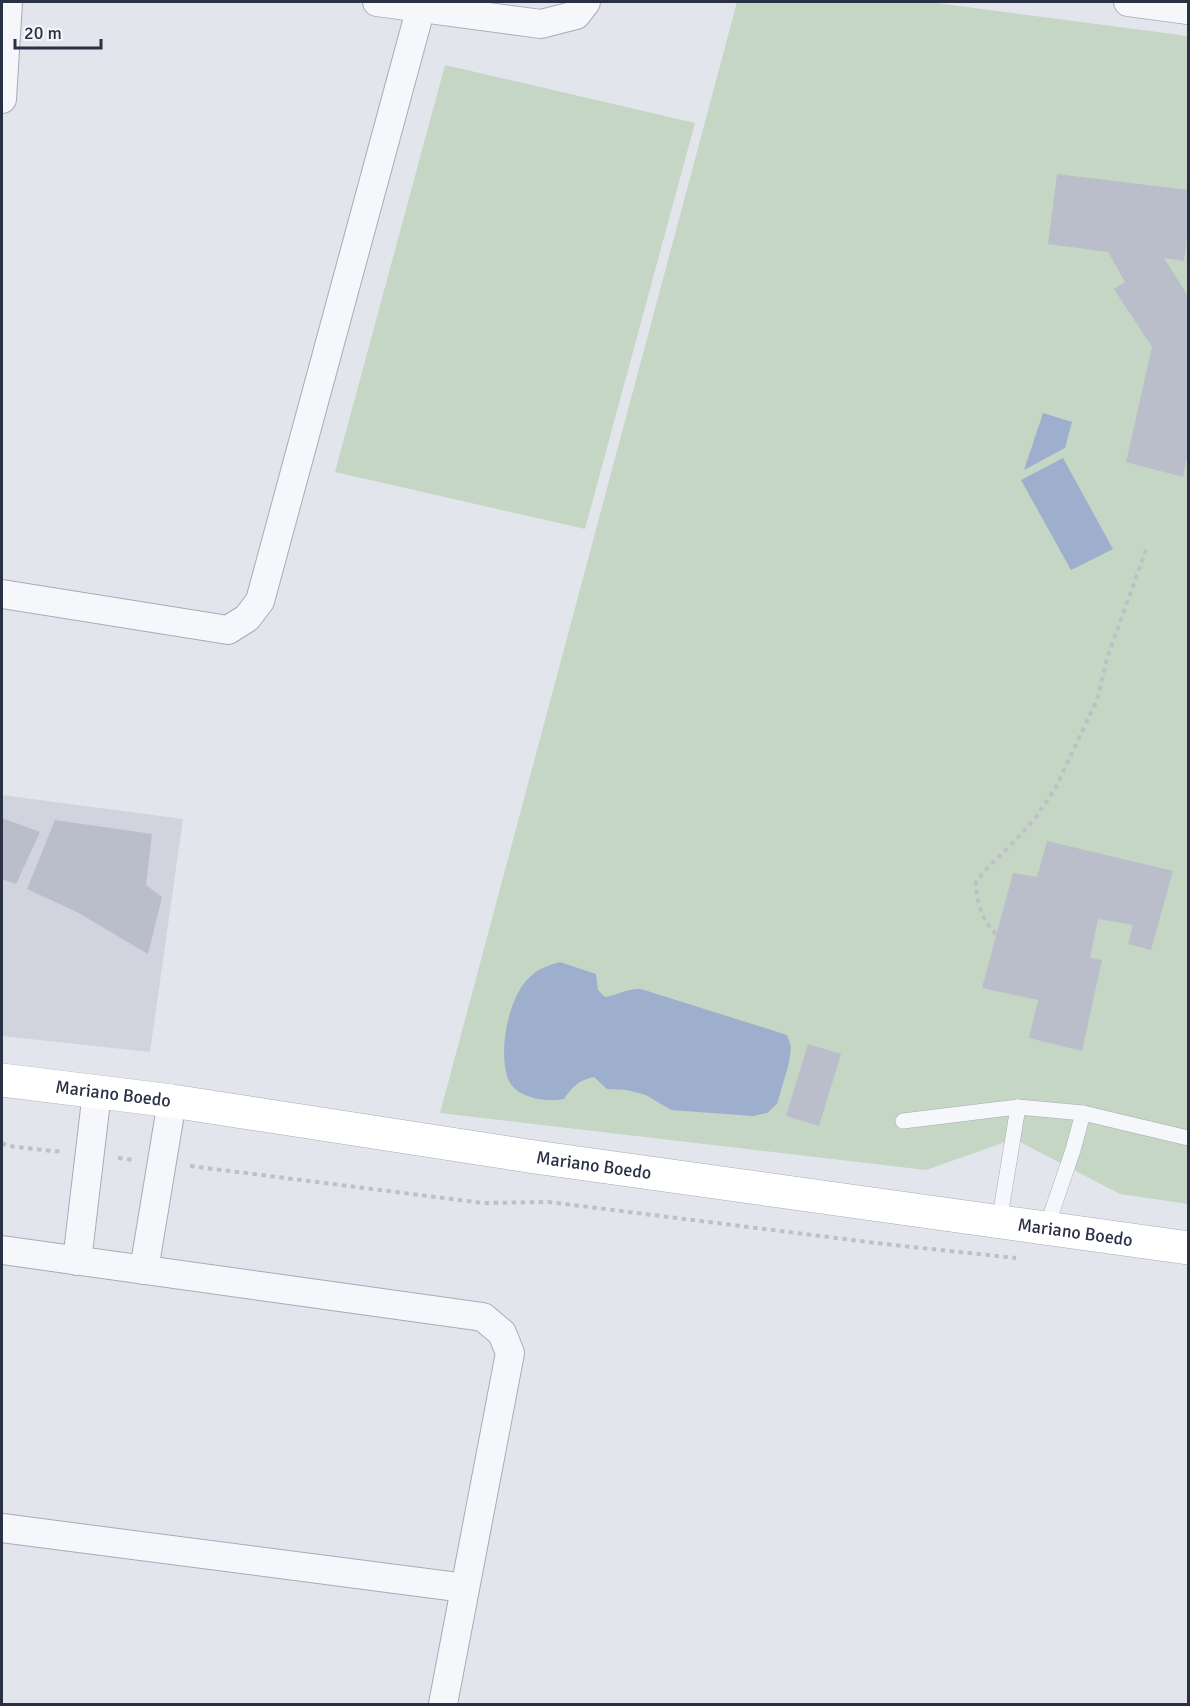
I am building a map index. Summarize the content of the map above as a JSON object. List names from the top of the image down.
{
  "streets": {
    "street": ["Mariano Boedo"]
  },
  "scale_bar": "20 m"
}
